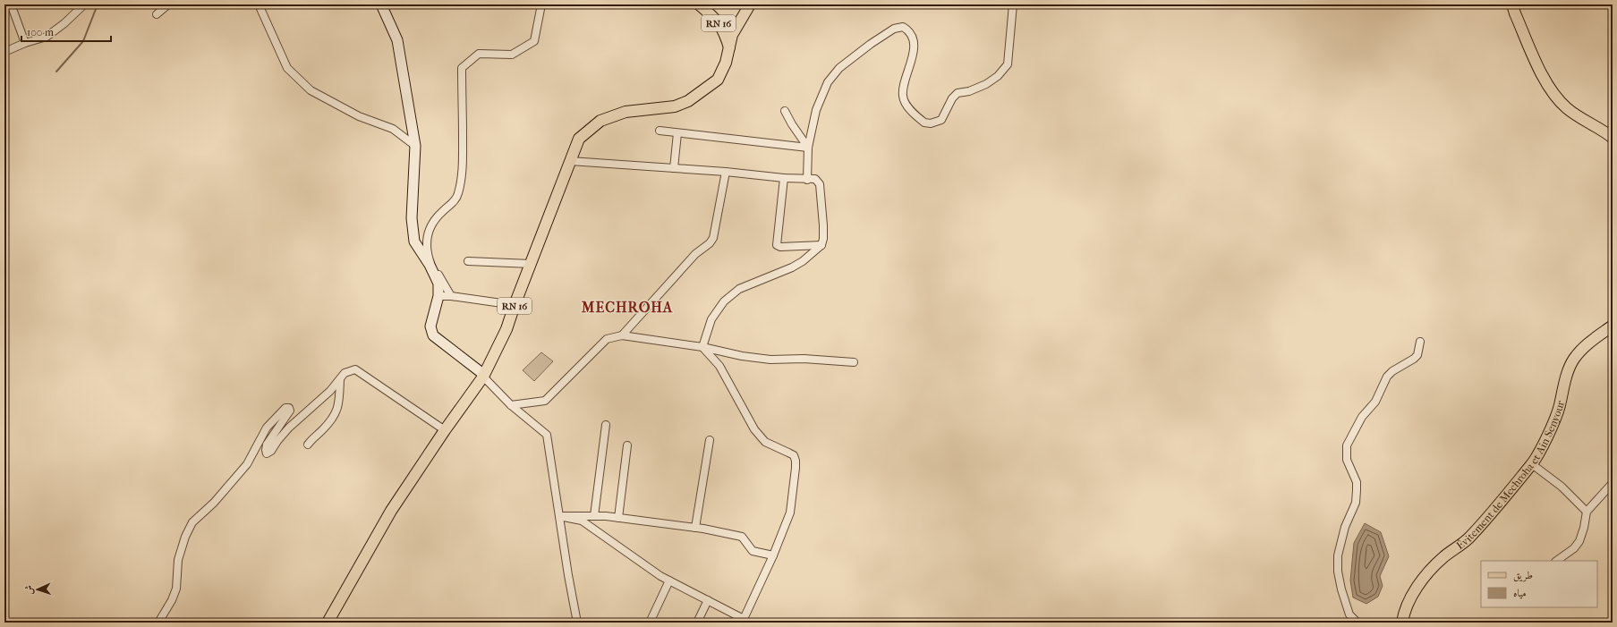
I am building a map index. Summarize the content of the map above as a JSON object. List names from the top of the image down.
{
  "streets": {
    "main road": ["RN 16", "Évitement de Mechroha et Ain Senyour"]
  },
  "districts": ["MECHROHA"],
  "legend": ["طريق", "مياه"],
  "scale_bar": "100 m",
  "north": "left"
}
